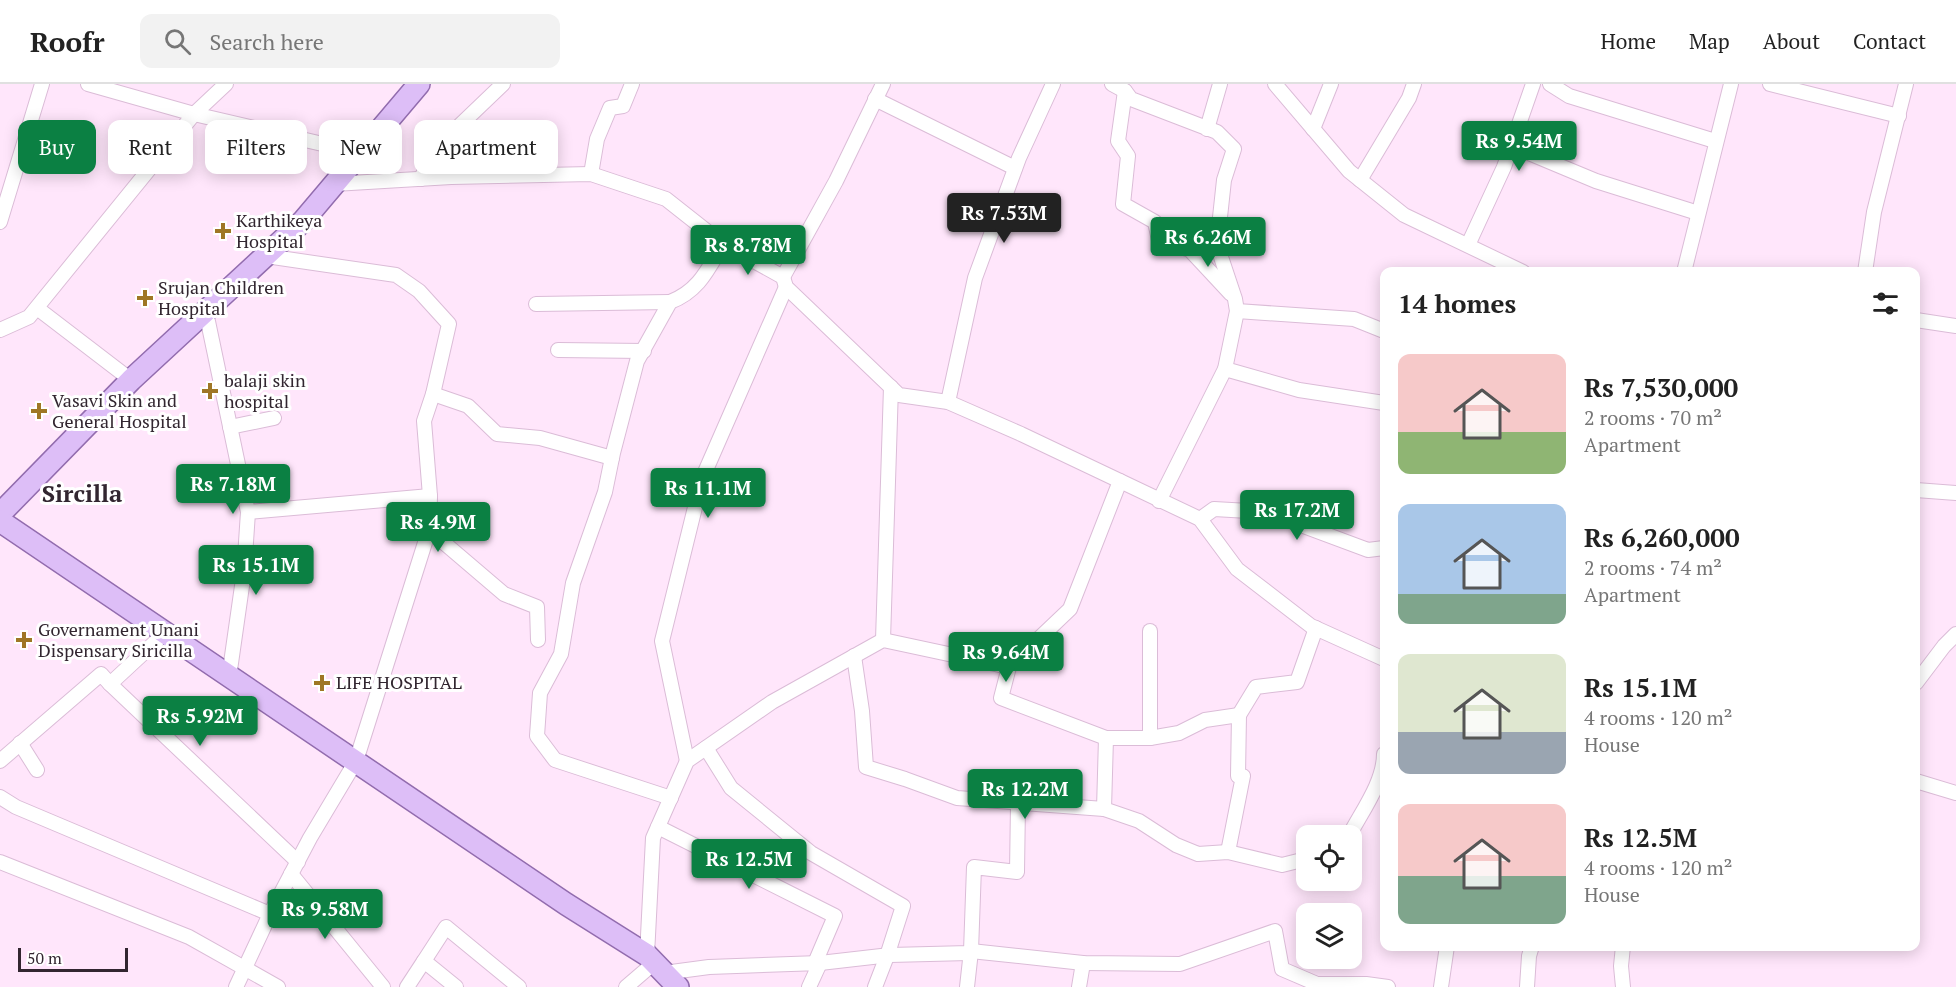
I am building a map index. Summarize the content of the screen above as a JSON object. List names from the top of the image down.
{
  "districts": ["Sircilla"],
  "places": {
    "health": [
      "Karthikeya Hospital",
      "Srujan Children Hospital",
      "balaji skin hospital",
      "Vasavi Skin and General Hospital",
      "Governament Unani Dispensary Siricilla",
      "LIFE HOSPITAL"
    ]
  },
  "scale_bar": "50 m",
  "page": {
    "header": "Roofr",
    "search": "Search here",
    "nav": [
      "Home",
      "Map",
      "About",
      "Contact"
    ],
    "chip": [
      "Buy",
      "Rent",
      "Filters",
      "New",
      "Apartment"
    ],
    "price": [
      "Rs 9.54M",
      "Rs 7.53M",
      "Rs 6.26M",
      "Rs 8.78M",
      "Rs 7.18M",
      "Rs 11.1M",
      "Rs 17.2M",
      "Rs 4.9M",
      "Rs 15.1M",
      "Rs 9.64M",
      "Rs 5.92M",
      "Rs 12.2M",
      "Rs 12.5M",
      "Rs 9.58M"
    ],
    "heading": "14 homes",
    "list": [
      {
        "name": "Rs 7,530,000",
        "note": "2 rooms · 70 m² · Apartment"
      },
      {
        "name": "Rs 6,260,000",
        "note": "2 rooms · 74 m² · Apartment"
      },
      {
        "name": "Rs 15.1M",
        "note": "4 rooms · 120 m² · House"
      },
      {
        "name": "Rs 12.5M",
        "note": "4 rooms · 120 m² · House"
      }
    ],
    "scale": "50 m"
  }
}
